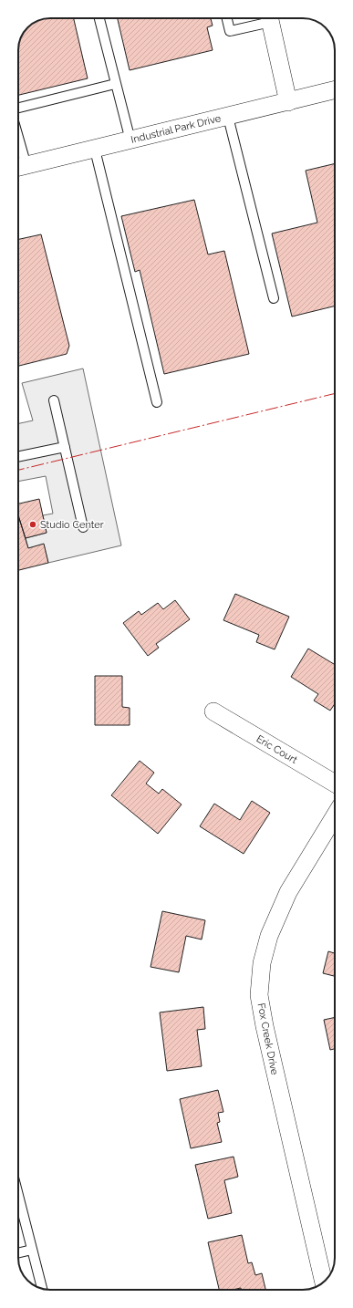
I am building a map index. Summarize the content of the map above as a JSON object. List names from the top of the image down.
{
  "streets": {
    "street": ["Industrial Park Drive", "Eric Court", "Fox Creek Drive"]
  },
  "places": ["Studio Center"]
}
